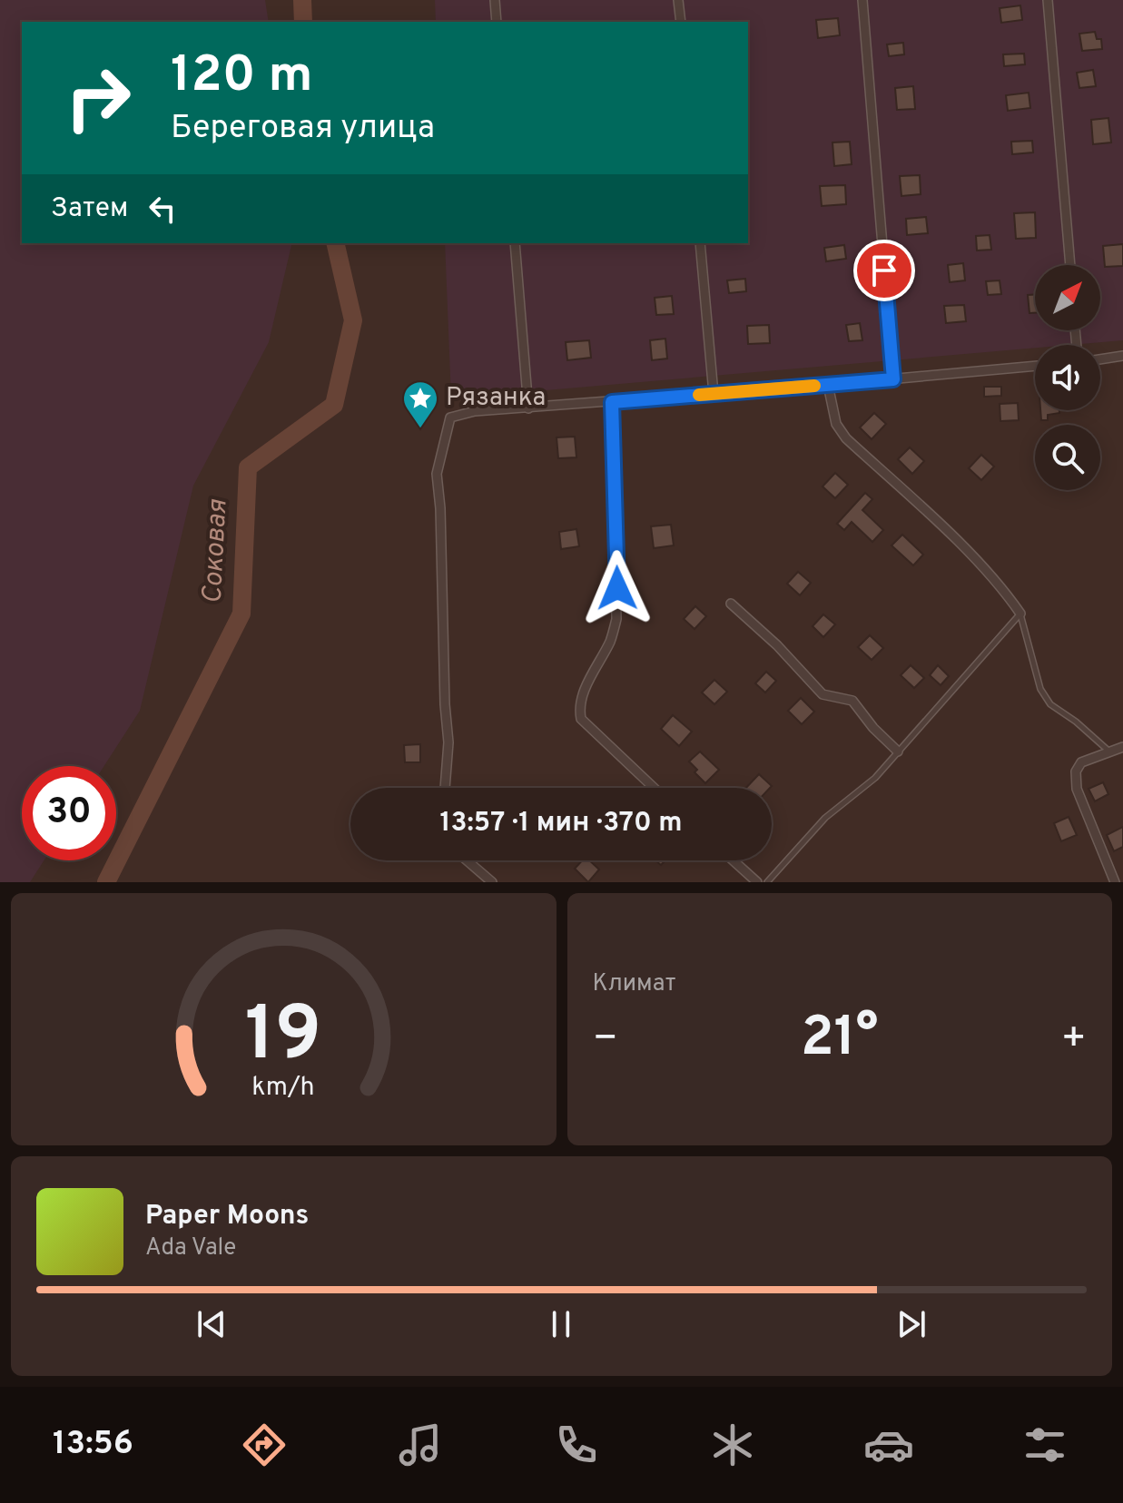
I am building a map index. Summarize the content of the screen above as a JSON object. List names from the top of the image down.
{
  "water": ["Соковая"],
  "places": {
    "place": ["Рязанка"]
  },
  "north": "top right",
  "page": {
    "turn": ["120 m", "Береговая улица"],
    "then": "Затем",
    "limit": "30",
    "trip": "13:57 · 1 мин · 370 m",
    "tile": "Климат",
    "heat": ["−", "21°", "+"],
    "song": ["Paper Moons", "Ada Vale"],
    "tabs": "13:56",
    "gauge": ["19", "km/h"]
  }
}
